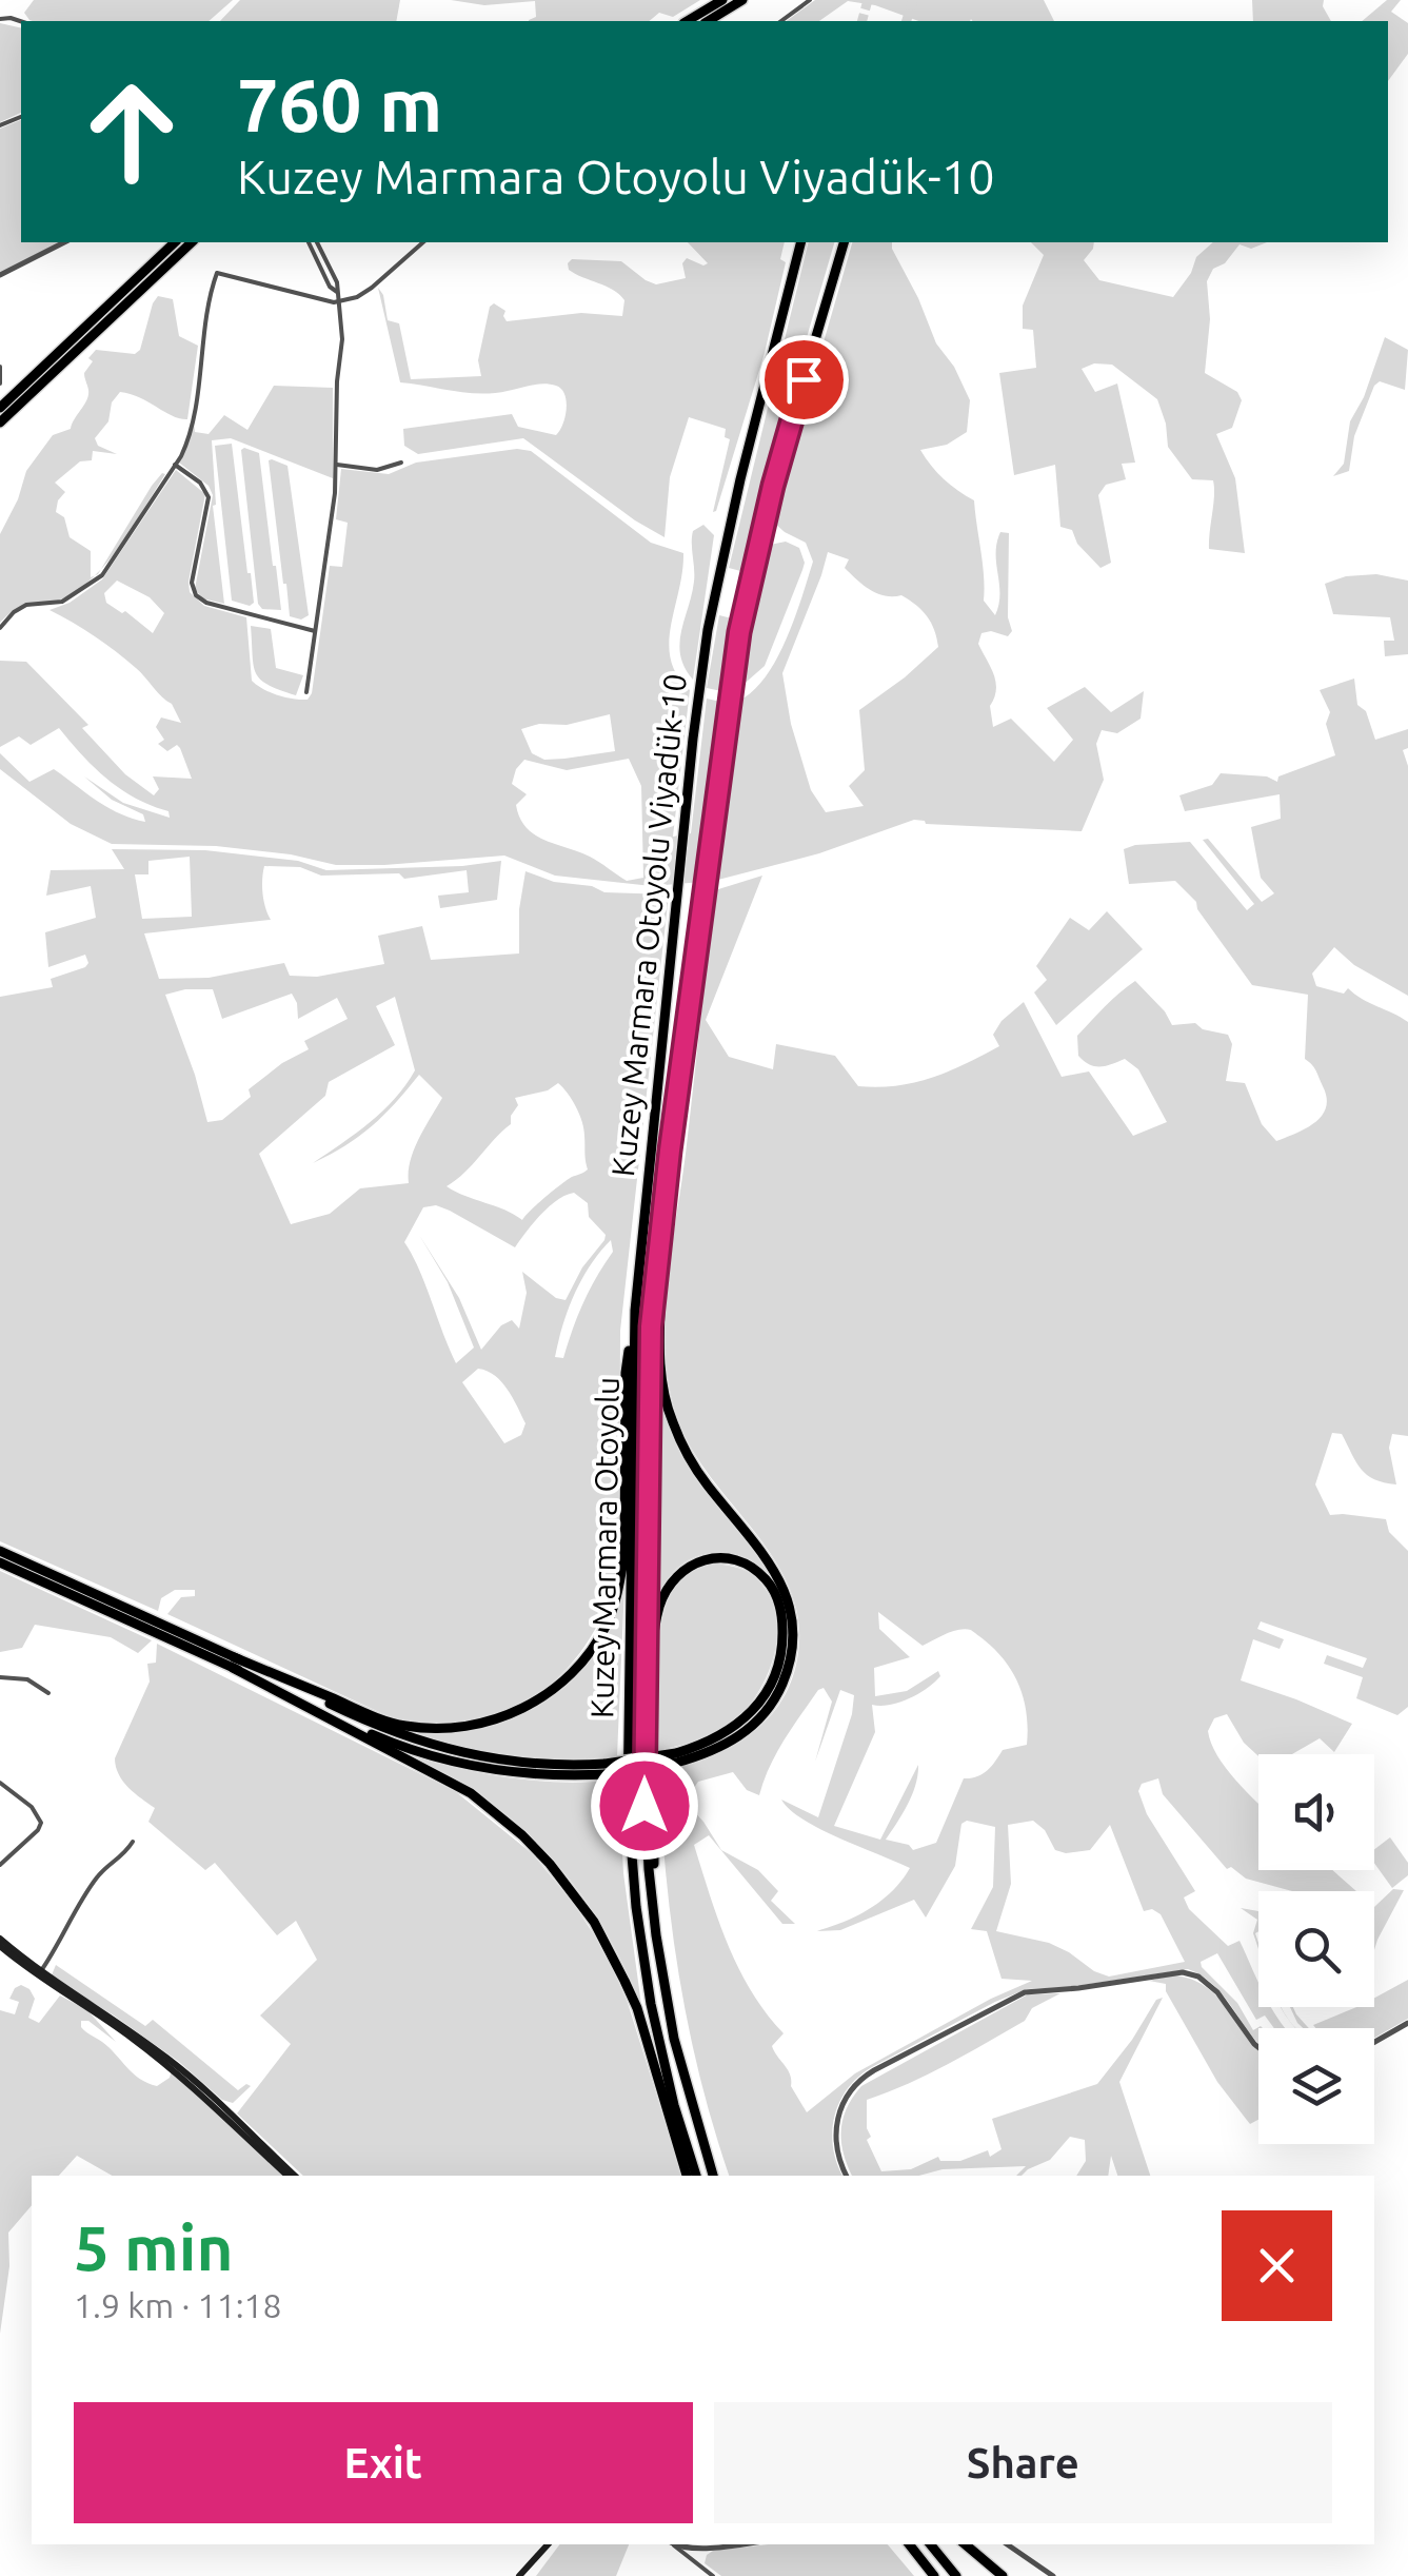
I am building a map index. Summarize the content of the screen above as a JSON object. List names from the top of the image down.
{
  "streets": {
    "highway": ["Kuzey Marmara Otoyolu Viyadük-10", "Kuzey Marmara Otoyolu"]
  },
  "crossings": [
    ["Kuzey Marmara Otoyolu Viyadük-10", "Kuzey Marmara Otoyolu"]
  ],
  "page": {
    "turn": ["760 m", "Kuzey Marmara Otoyolu Viyadük-10"],
    "heading": ["5 min", "1.9 km · 11:18"],
    "buttons": ["Exit", "Share"]
  }
}
